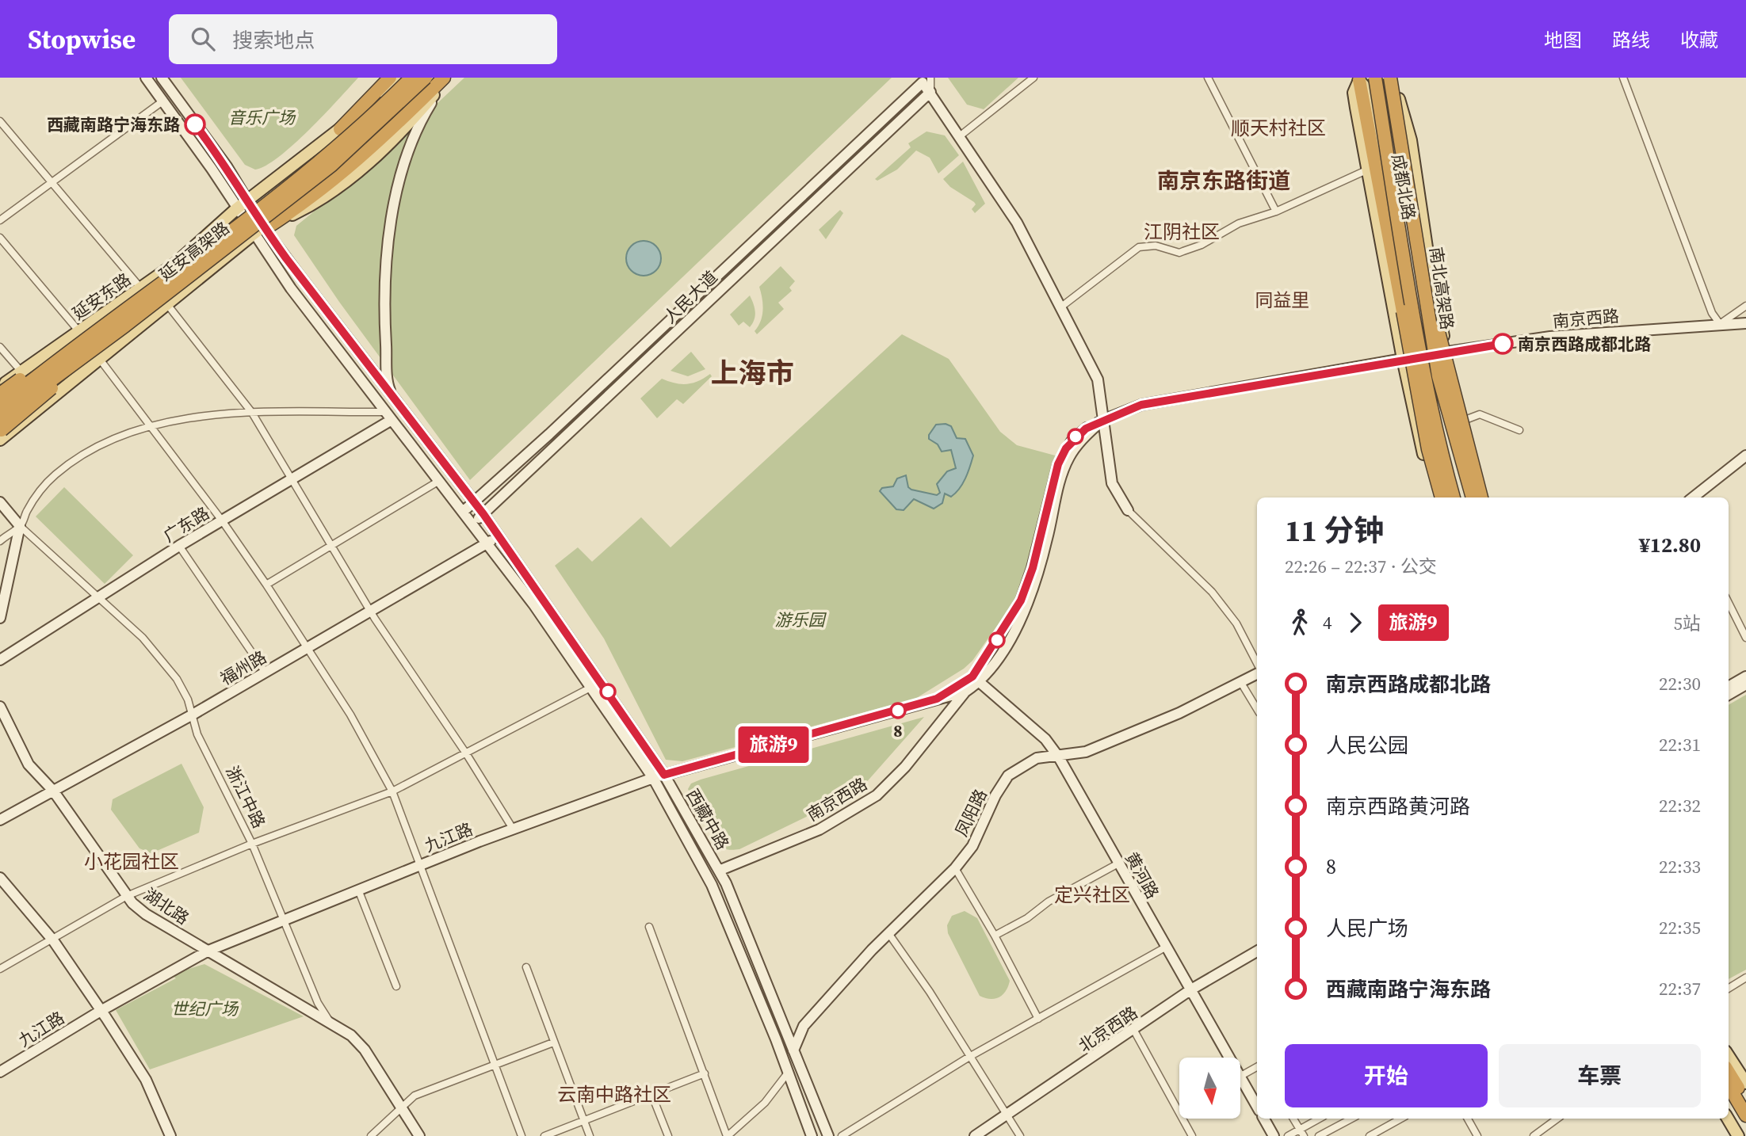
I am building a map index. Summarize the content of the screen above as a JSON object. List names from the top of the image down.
{
  "streets": {
    "highway": ["延安高架路", "南北高架路"],
    "main road": ["成都北路", "延安东路"],
    "street": [
      "人民大道",
      "南京西路",
      "广东路",
      "福州路",
      "浙江中路",
      "凤阳路",
      "西藏中路",
      "九江路",
      "黄河路",
      "湖北路",
      "北京西路"
    ]
  },
  "crossings": [
    ["成都北路", "南北高架路"],
    ["成都北路", "南京西路"],
    ["南北高架路", "南京西路"],
    ["人民大道", "西藏中路"],
    ["南京西路", "西藏中路"],
    ["南京西路", "九江路"],
    ["南京西路", "黄河路"],
    ["广东路", "浙江中路"],
    ["广东路", "西藏中路"],
    ["福州路", "浙江中路"],
    ["福州路", "西藏中路"],
    ["福州路", "湖北路"],
    ["浙江中路", "九江路"],
    ["浙江中路", "湖北路"],
    ["凤阳路", "西藏中路"],
    ["凤阳路", "黄河路"],
    ["西藏中路", "九江路"],
    ["九江路", "黄河路"],
    ["九江路", "湖北路"],
    ["黄河路", "北京西路"]
  ],
  "districts": [
    "顺天村社区",
    "南京东路街道",
    "江阴社区",
    "同益里",
    "上海市",
    "小花园社区",
    "定兴社区",
    "云南中路社区"
  ],
  "parks": ["音乐广场", "游乐园", "世纪广场"],
  "places": ["西藏南路宁海东路", "南京西路成都北路", "8"],
  "lines": ["bus line 旅游9"],
  "north": "bottom",
  "page": {
    "header": "Stopwise",
    "search": "搜索地点",
    "nav": ["地图", "路线", "收藏"],
    "on_map": "旅游9",
    "heading": ["11 分钟", "22:26 – 22:37 · 公交", "¥12.80"],
    "legs": ["4", "旅游9", "5站"],
    "list": [
      {
        "name": "南京西路成都北路",
        "value": "22:30"
      },
      {
        "name": "人民公园",
        "value": "22:31"
      },
      {
        "name": "南京西路黄河路",
        "value": "22:32"
      },
      {
        "name": "8",
        "value": "22:33"
      },
      {
        "name": "人民广场",
        "value": "22:35"
      },
      {
        "name": "西藏南路宁海东路",
        "value": "22:37"
      }
    ],
    "buttons": ["开始", "车票"]
  }
}
